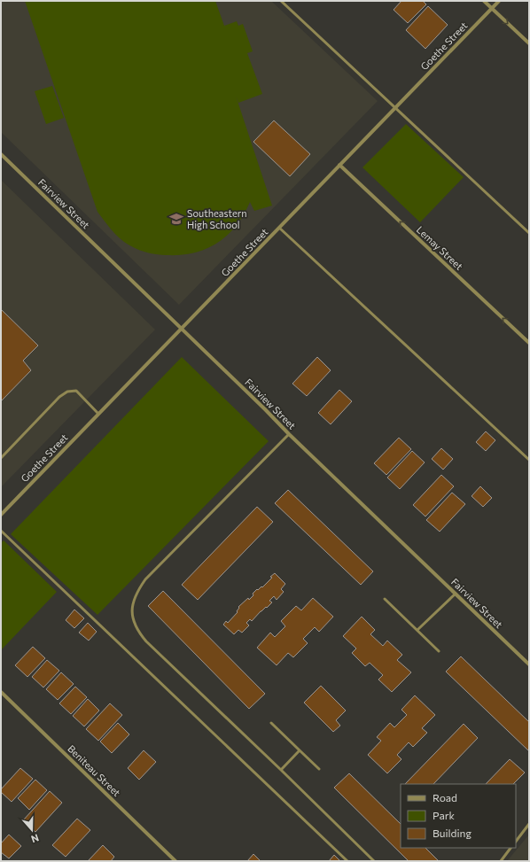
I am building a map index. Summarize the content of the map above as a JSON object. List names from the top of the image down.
{
  "streets": {
    "street": [
      "Goethe Street",
      "Fairview Street",
      "Lemay Street",
      "Beniteau Street"
    ]
  },
  "crossings": [
    ["Goethe Street", "Fairview Street"],
    ["Goethe Street", "Lemay Street"]
  ],
  "one_way": ["Lemay Street"],
  "places": {
    "school or university": ["Southeastern High School"]
  },
  "legend": ["Road", "Park", "Building"],
  "north": "bottom"
}
